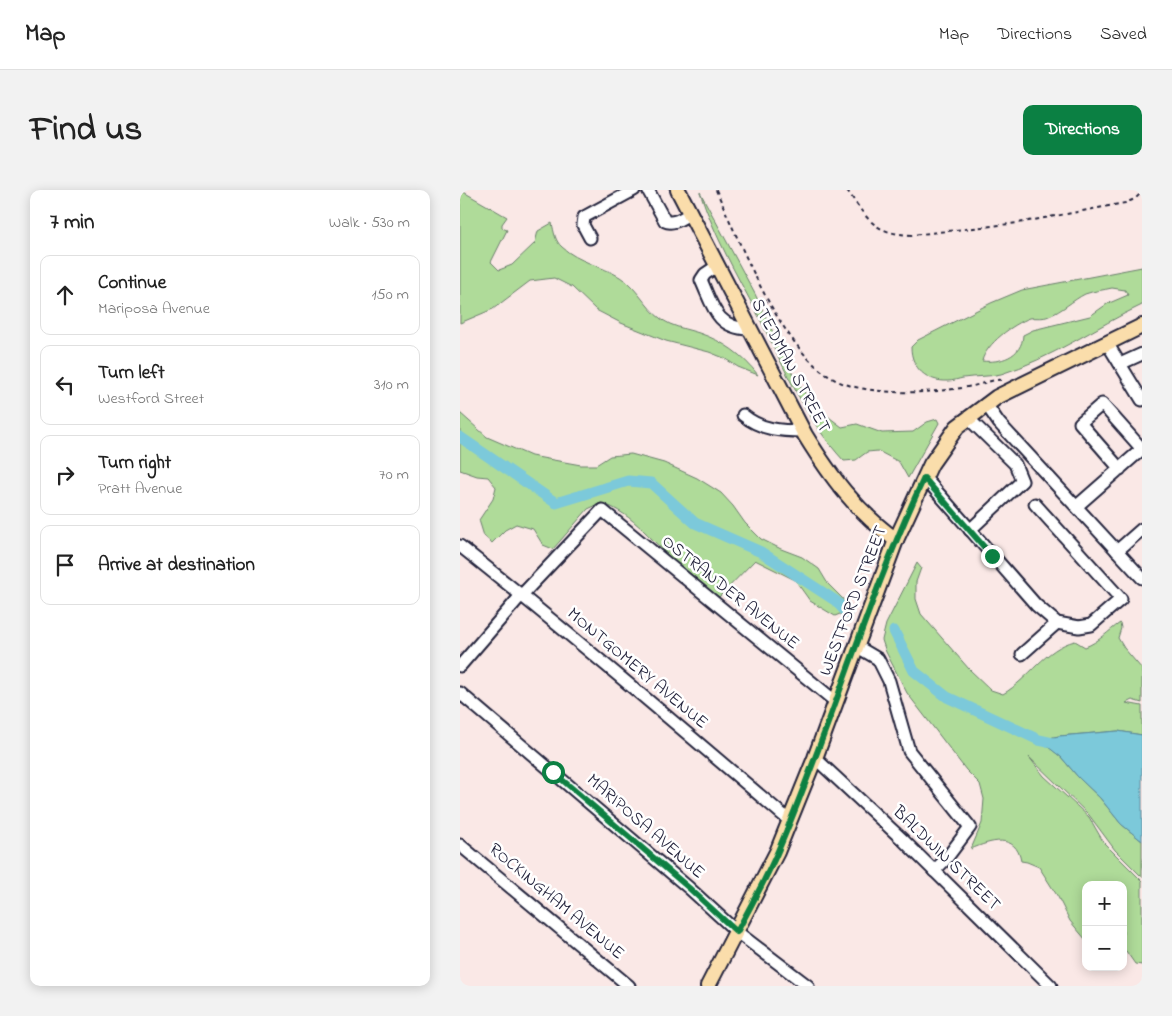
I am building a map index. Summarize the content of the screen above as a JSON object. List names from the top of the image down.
{
  "streets": {
    "main road": ["STEDMAN STREET", "WESTFORD STREET"],
    "street": [
      "OSTRANDER AVENUE",
      "MONTGOMERY AVENUE",
      "MARIPOSA AVENUE",
      "BALDWIN STREET",
      "ROCKINGHAM AVENUE"
    ]
  },
  "crossings": [
    ["STEDMAN STREET", "WESTFORD STREET"],
    ["OSTRANDER AVENUE", "WESTFORD STREET"],
    ["OSTRANDER AVENUE", "MONTGOMERY AVENUE"],
    ["WESTFORD STREET", "MONTGOMERY AVENUE"],
    ["WESTFORD STREET", "MARIPOSA AVENUE"],
    ["WESTFORD STREET", "BALDWIN STREET"]
  ],
  "page": {
    "header": "Map",
    "nav": ["Map", "Directions", "Saved"],
    "title": "Find us",
    "buttons": "Directions",
    "heading": ["7 min", "Walk · 530 m"],
    "list": [
      ["Continue", "Mariposa Avenue", "150 m"],
      ["Turn left", "Westford Street", "310 m"],
      ["Turn right", "Pratt Avenue", "70 m"],
      "Arrive at destination"
    ],
    "map_buttons": ["+", "−"]
  }
}
